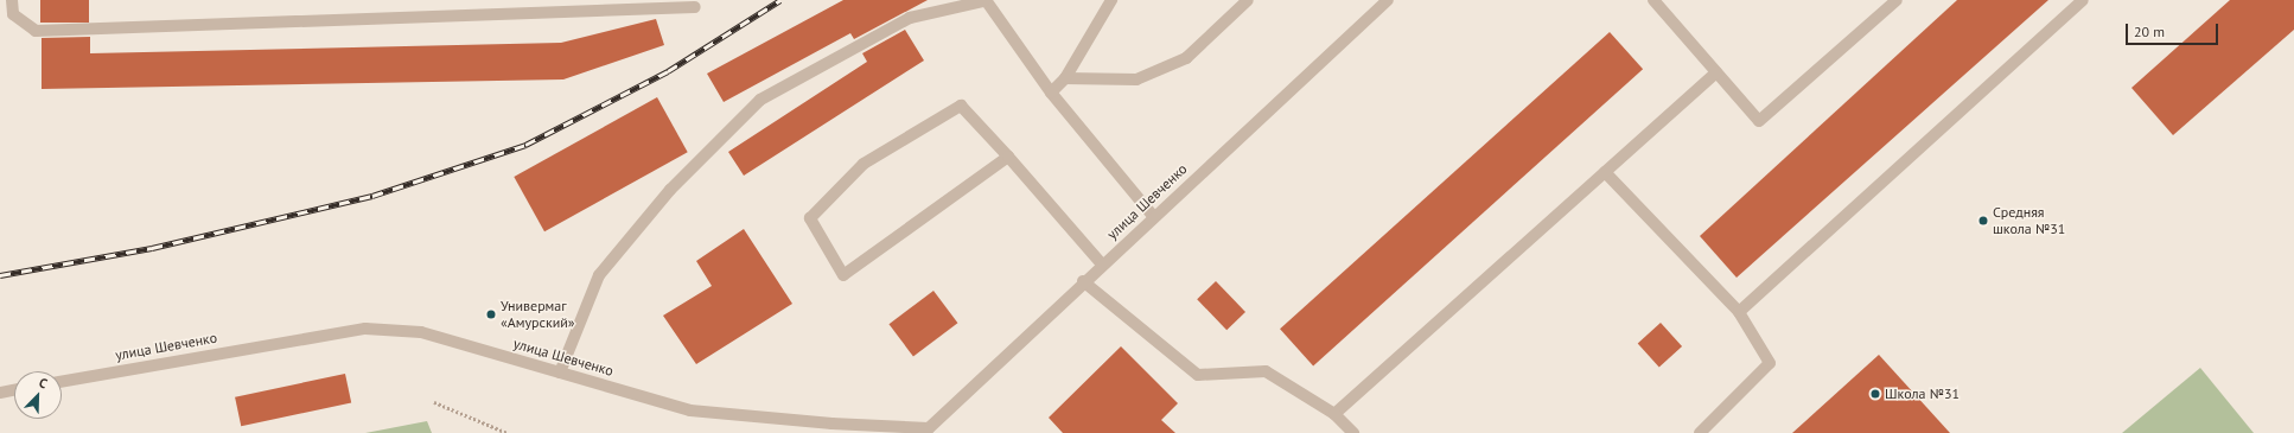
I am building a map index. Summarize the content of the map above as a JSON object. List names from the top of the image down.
{
  "streets": {
    "street": ["улица Шевченко"]
  },
  "places": ["Средняя школа №31", "Универмаг «Амурский»", "Школа №31"],
  "scale_bar": "20 m",
  "north": "top right"
}
